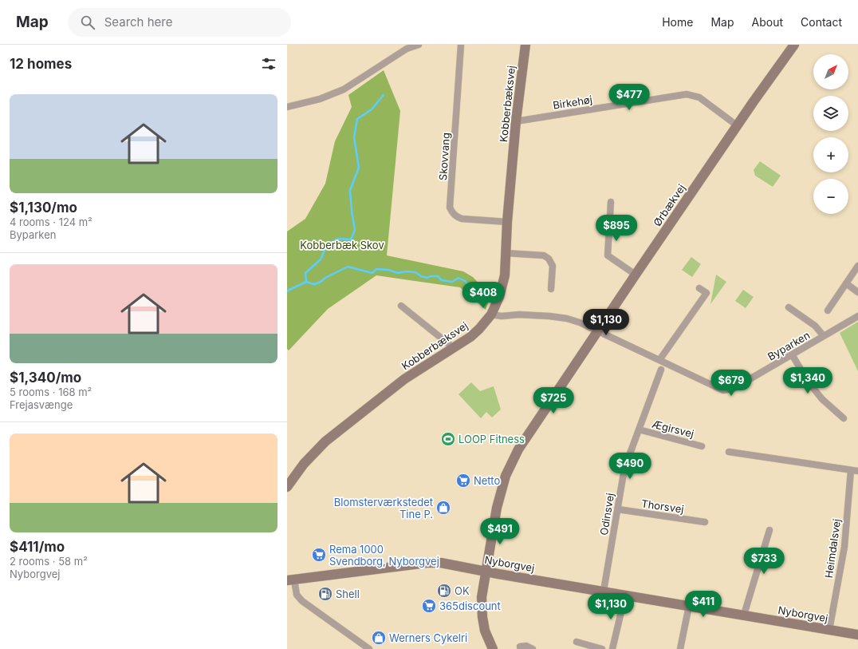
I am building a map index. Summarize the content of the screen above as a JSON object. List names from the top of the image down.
{
  "streets": {
    "street": [
      "Birkehøj",
      "Kobberbæksvej",
      "Skovvang",
      "Ørbækvej",
      "Byparken",
      "Ægirsvej",
      "Thorsvej",
      "Odinsvej",
      "Heimdalsvej",
      "Nyborgvej"
    ]
  },
  "crossings": [
    ["Birkehøj", "Kobberbæksvej"],
    ["Birkehøj", "Ørbækvej"],
    ["Kobberbæksvej", "Skovvang"],
    ["Kobberbæksvej", "Byparken"],
    ["Ørbækvej", "Byparken"],
    ["Ørbækvej", "Nyborgvej"],
    ["Ægirsvej", "Odinsvej"],
    ["Thorsvej", "Odinsvej"],
    ["Odinsvej", "Nyborgvej"],
    ["Heimdalsvej", "Nyborgvej"]
  ],
  "parks": ["Kobberbæk Skov"],
  "places": {
    "sports": ["LOOP Fitness"],
    "supermarket": ["Netto", "Rema 1000 Svendborg, Nyborgvej", "365discount"],
    "shop": ["Blomsterværkstedet Tine P.", "Werners Cykelri"],
    "fuel station": ["OK", "Shell"]
  },
  "north": "top right",
  "page": {
    "header": "Map",
    "search": "Search here",
    "nav": [
      "Home",
      "Map",
      "About",
      "Contact"
    ],
    "heading": "12 homes",
    "map_buttons": ["+", "−"],
    "list": [
      {
        "name": "$1,130/mo",
        "note": "4 rooms · 124 m² · Byparken"
      },
      {
        "name": "$1,340/mo",
        "note": "5 rooms · 168 m² · Frejasvænge"
      },
      {
        "name": "$411/mo",
        "note": "2 rooms · 58 m² · Nyborgvej"
      }
    ],
    "price": [
      "$477",
      "$895",
      "$408",
      "$1,130",
      "$1,340",
      "$679",
      "$725",
      "$490",
      "$491",
      "$733",
      "$411",
      "$1,130"
    ]
  }
}
